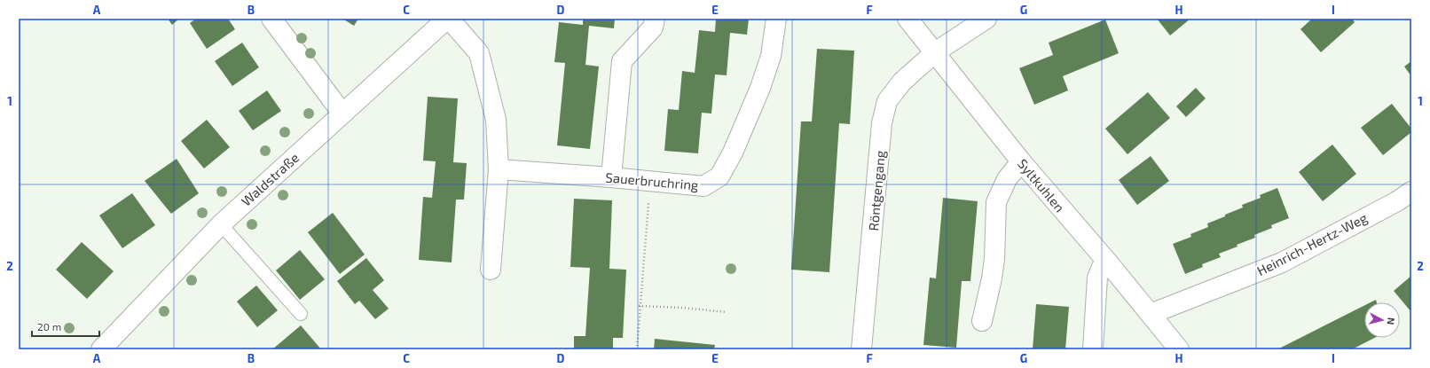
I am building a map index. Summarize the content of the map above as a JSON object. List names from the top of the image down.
{
  "streets": {
    "street": [
      "Waldstraße",
      "Sauerbruchring",
      "Syltkuhlen",
      "Röntgengang",
      "Heinrich-Hertz-Weg"
    ]
  },
  "crossings": [
    ["Syltkuhlen", "Röntgengang"],
    ["Syltkuhlen", "Heinrich-Hertz-Weg"]
  ],
  "scale_bar": "20 m",
  "north": "right",
  "grid": {
    "columns": [
      "A",
      "B",
      "C",
      "D",
      "E",
      "F",
      "G",
      "H",
      "I"
    ],
    "rows": ["1", "2"]
  }
}
